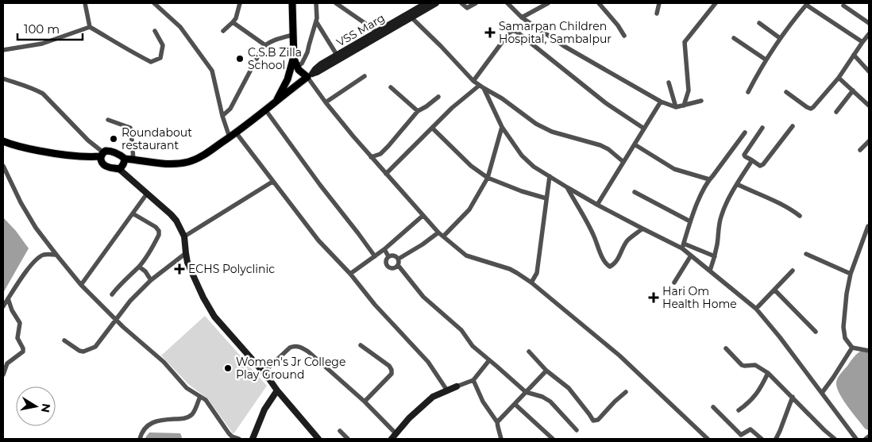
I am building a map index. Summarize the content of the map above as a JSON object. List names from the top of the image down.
{
  "streets": {
    "main road": ["VSS Marg"]
  },
  "places": {
    "health": ["Samarpan Children Hospital, Sambalpur", "ECHS Polyclinic", "Hari Om Health Home"],
    "other": ["C.S.B Zilla School", "Roundabout restaurant", "Women's Jr College Play Ground"]
  },
  "scale_bar": "100 m",
  "north": "right"
}
